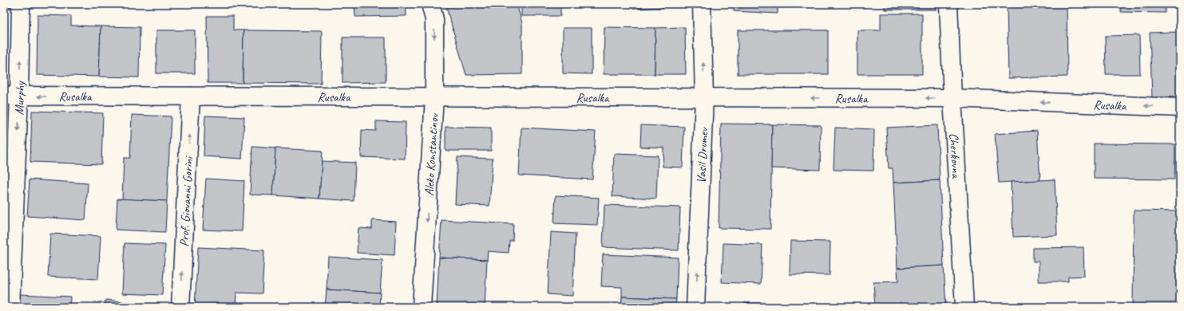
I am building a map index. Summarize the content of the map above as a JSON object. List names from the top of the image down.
{
  "streets": {
    "street": [
      "Rusalka",
      "Murphy",
      "Aleko Konstantinov",
      "Vasil Drumev",
      "Cherkovna",
      "Prof. Giovanni Gorini"
    ]
  },
  "crossings": [
    ["Rusalka", "Murphy"],
    ["Rusalka", "Aleko Konstantinov"],
    ["Rusalka", "Vasil Drumev"],
    ["Rusalka", "Cherkovna"],
    ["Rusalka", "Prof. Giovanni Gorini"]
  ],
  "one_way": [
    "Rusalka",
    "Aleko Konstantinov",
    "Vasil Drumev",
    "Prof. Giovanni Gorini"
  ]
}
